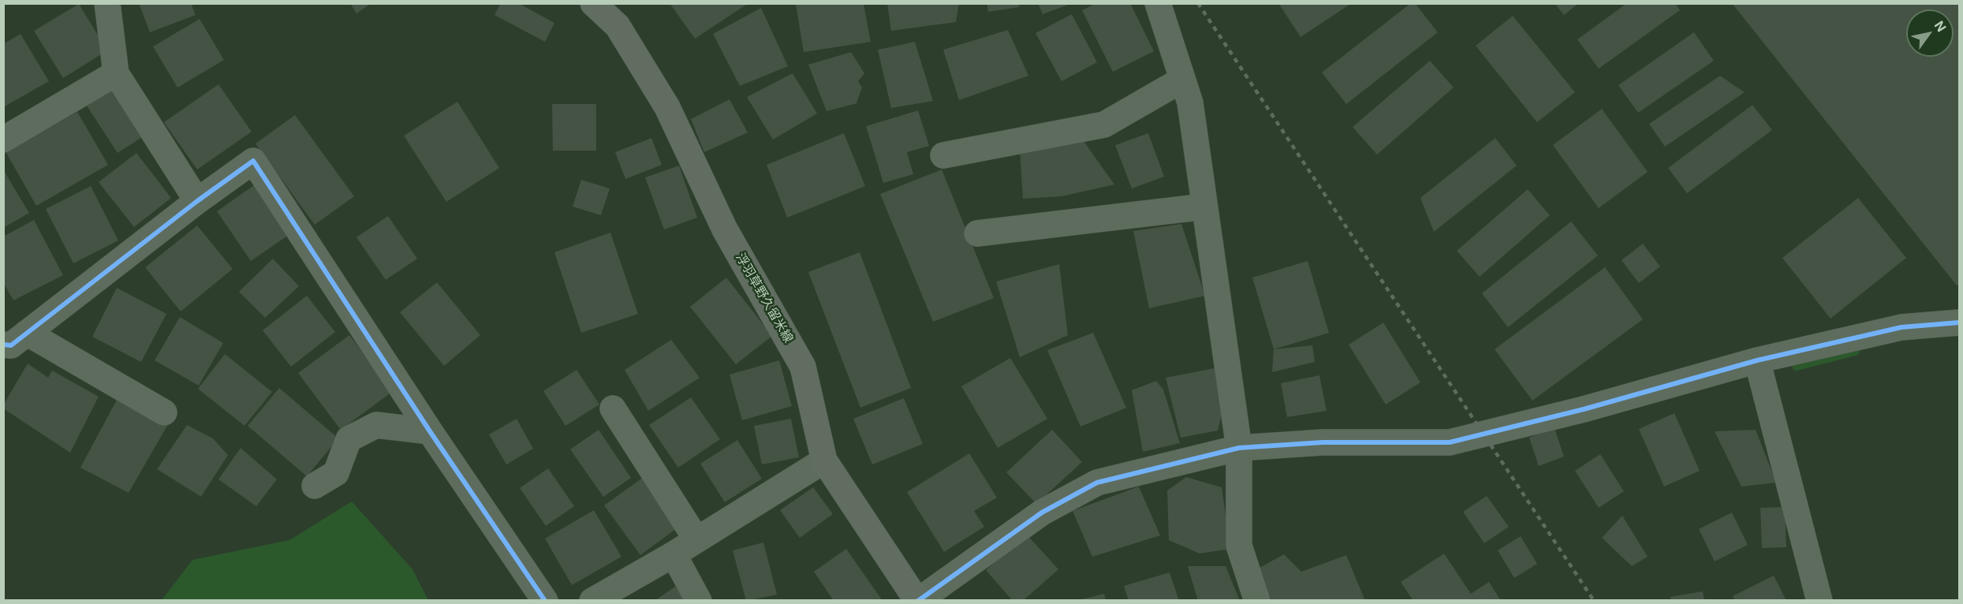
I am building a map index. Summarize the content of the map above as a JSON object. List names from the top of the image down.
{
  "streets": {
    "main road": ["浮羽草野久留米線"]
  },
  "north": "top right"
}
